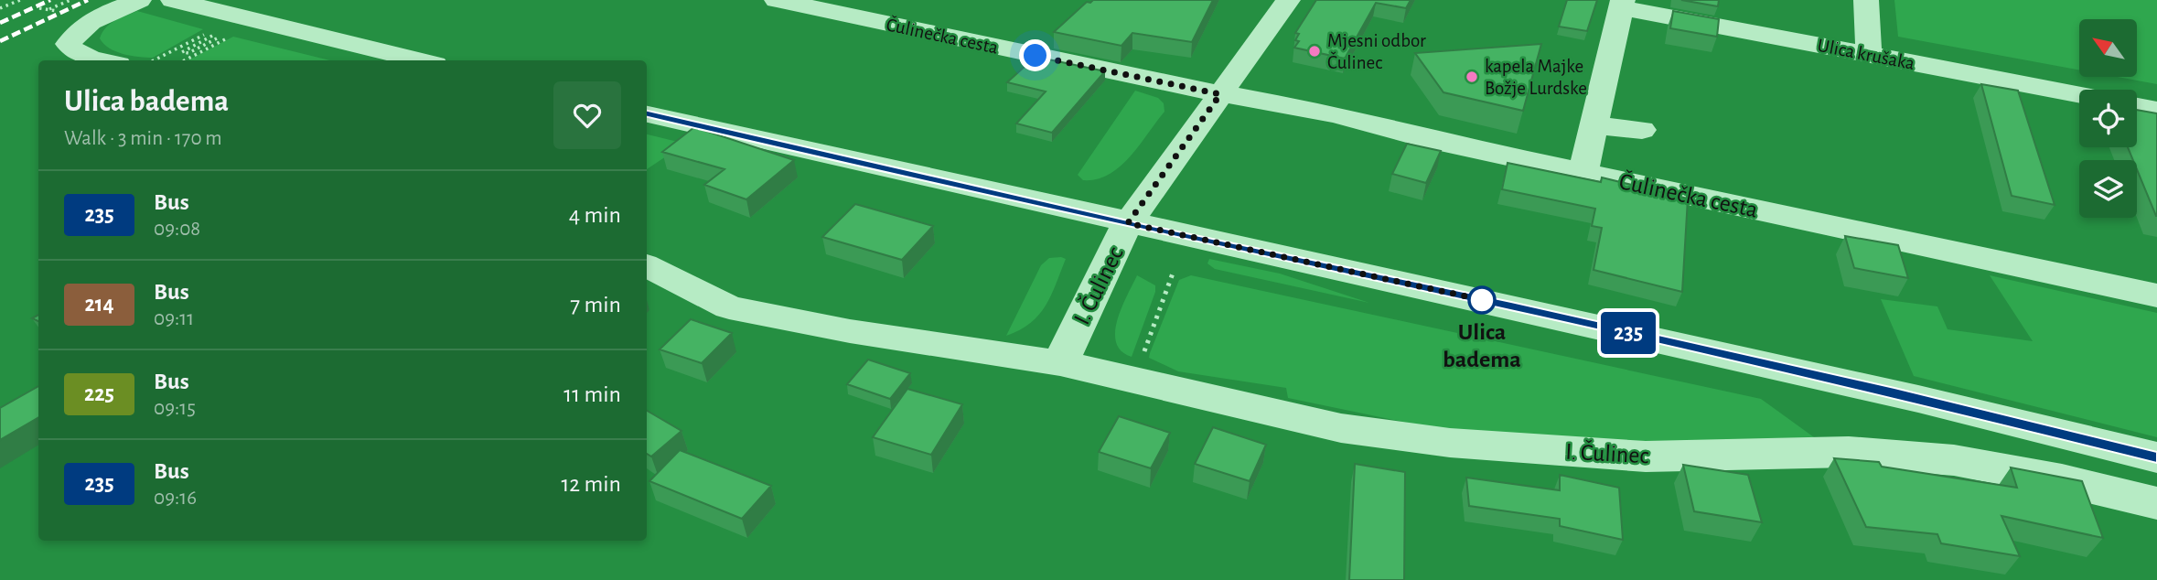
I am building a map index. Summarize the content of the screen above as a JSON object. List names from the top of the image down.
{
  "streets": {
    "street": ["Čulinečka cesta", "Ulica krušaka", "I. Čulinec"]
  },
  "places": ["Mjesni odbor Čulinec", "kapela Majke Božje Lurdske", "Ulica badema"],
  "lines": ["bus line 235"],
  "north": "top left",
  "page": {
    "on_map": "235",
    "heading": ["Ulica badema", "Walk · 3 min · 170 m"],
    "list": [
      {
        "mark": "235",
        "name": "Bus",
        "note": "09:08",
        "value": "4 min"
      },
      {
        "mark": "214",
        "name": "Bus",
        "note": "09:11",
        "value": "7 min"
      },
      {
        "mark": "225",
        "name": "Bus",
        "note": "09:15",
        "value": "11 min"
      },
      {
        "mark": "235",
        "name": "Bus",
        "note": "09:16",
        "value": "12 min"
      }
    ]
  }
}
